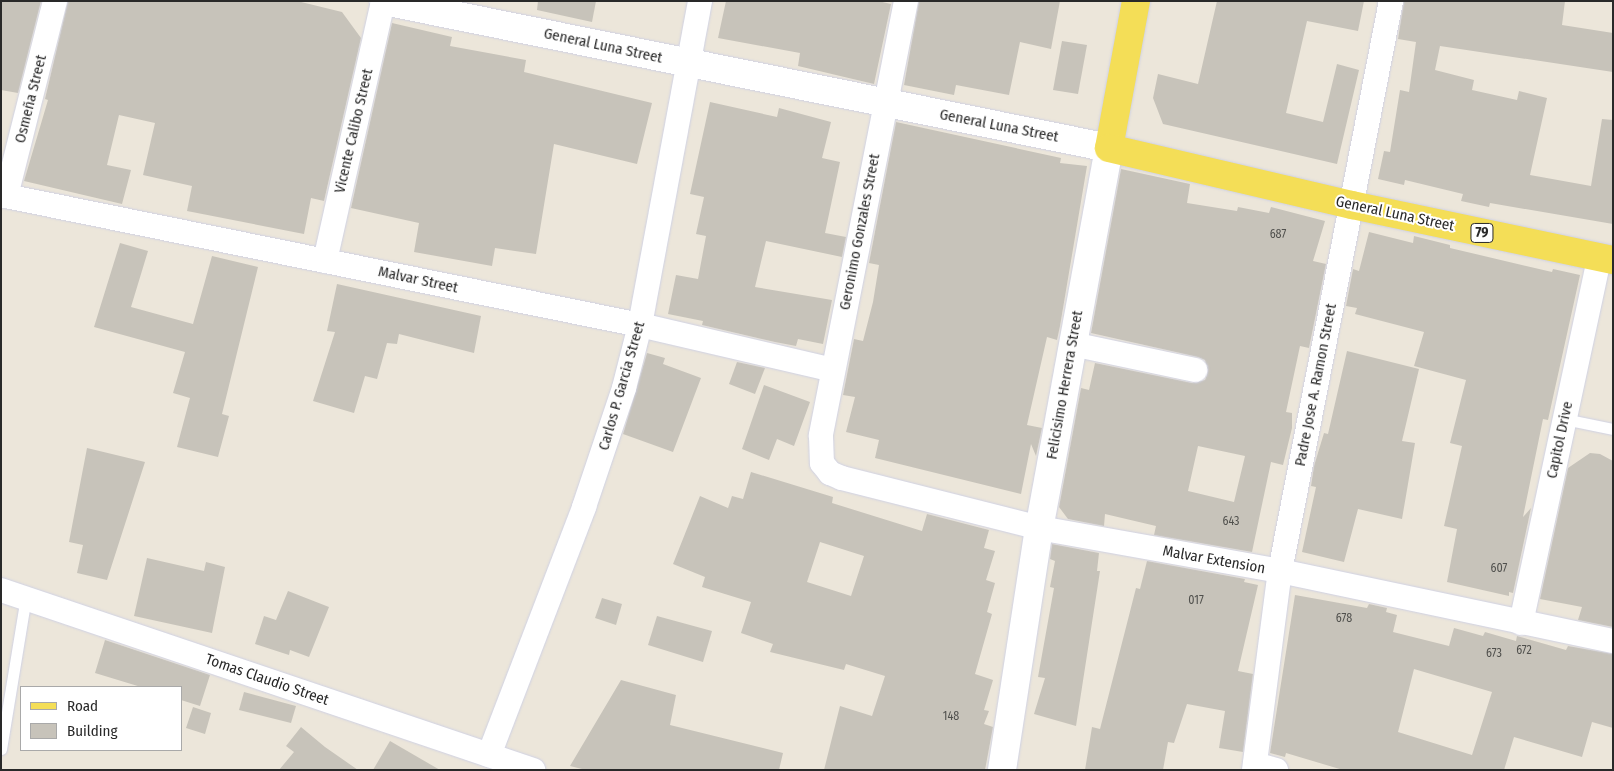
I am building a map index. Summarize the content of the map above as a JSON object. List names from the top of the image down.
{
  "streets": {
    "main road": ["General Luna Street", "79", "Felicisimo Herrera Street"],
    "street": [
      "Osmeña Street",
      "Vicente Calibo Street",
      "Geronimo Gonzales Street",
      "Malvar Street",
      "Padre Jose A. Ramon Street",
      "Carlos P. Garcia Street",
      "Capitol Drive",
      "Malvar Extension",
      "Tomas Claudio Street"
    ]
  },
  "crossings": [
    ["General Luna Street", "Vicente Calibo Street"],
    ["General Luna Street", "Geronimo Gonzales Street"],
    ["General Luna Street", "Felicisimo Herrera Street"],
    ["General Luna Street", "Padre Jose A. Ramon Street"],
    ["General Luna Street", "Carlos P. Garcia Street"],
    ["General Luna Street", "Capitol Drive"],
    ["Osmeña Street", "Malvar Street"],
    ["Vicente Calibo Street", "Malvar Street"],
    ["Geronimo Gonzales Street", "Malvar Street"],
    ["Geronimo Gonzales Street", "Malvar Extension"],
    ["Malvar Street", "Carlos P. Garcia Street"],
    ["Felicisimo Herrera Street", "Malvar Extension"],
    ["Padre Jose A. Ramon Street", "Malvar Extension"],
    ["Carlos P. Garcia Street", "Tomas Claudio Street"],
    ["Capitol Drive", "Malvar Extension"]
  ],
  "house_numbers": [
    "687",
    "643",
    "607",
    "017",
    "678",
    "672",
    "673",
    "148"
  ],
  "legend": ["Road", "Building"]
}
